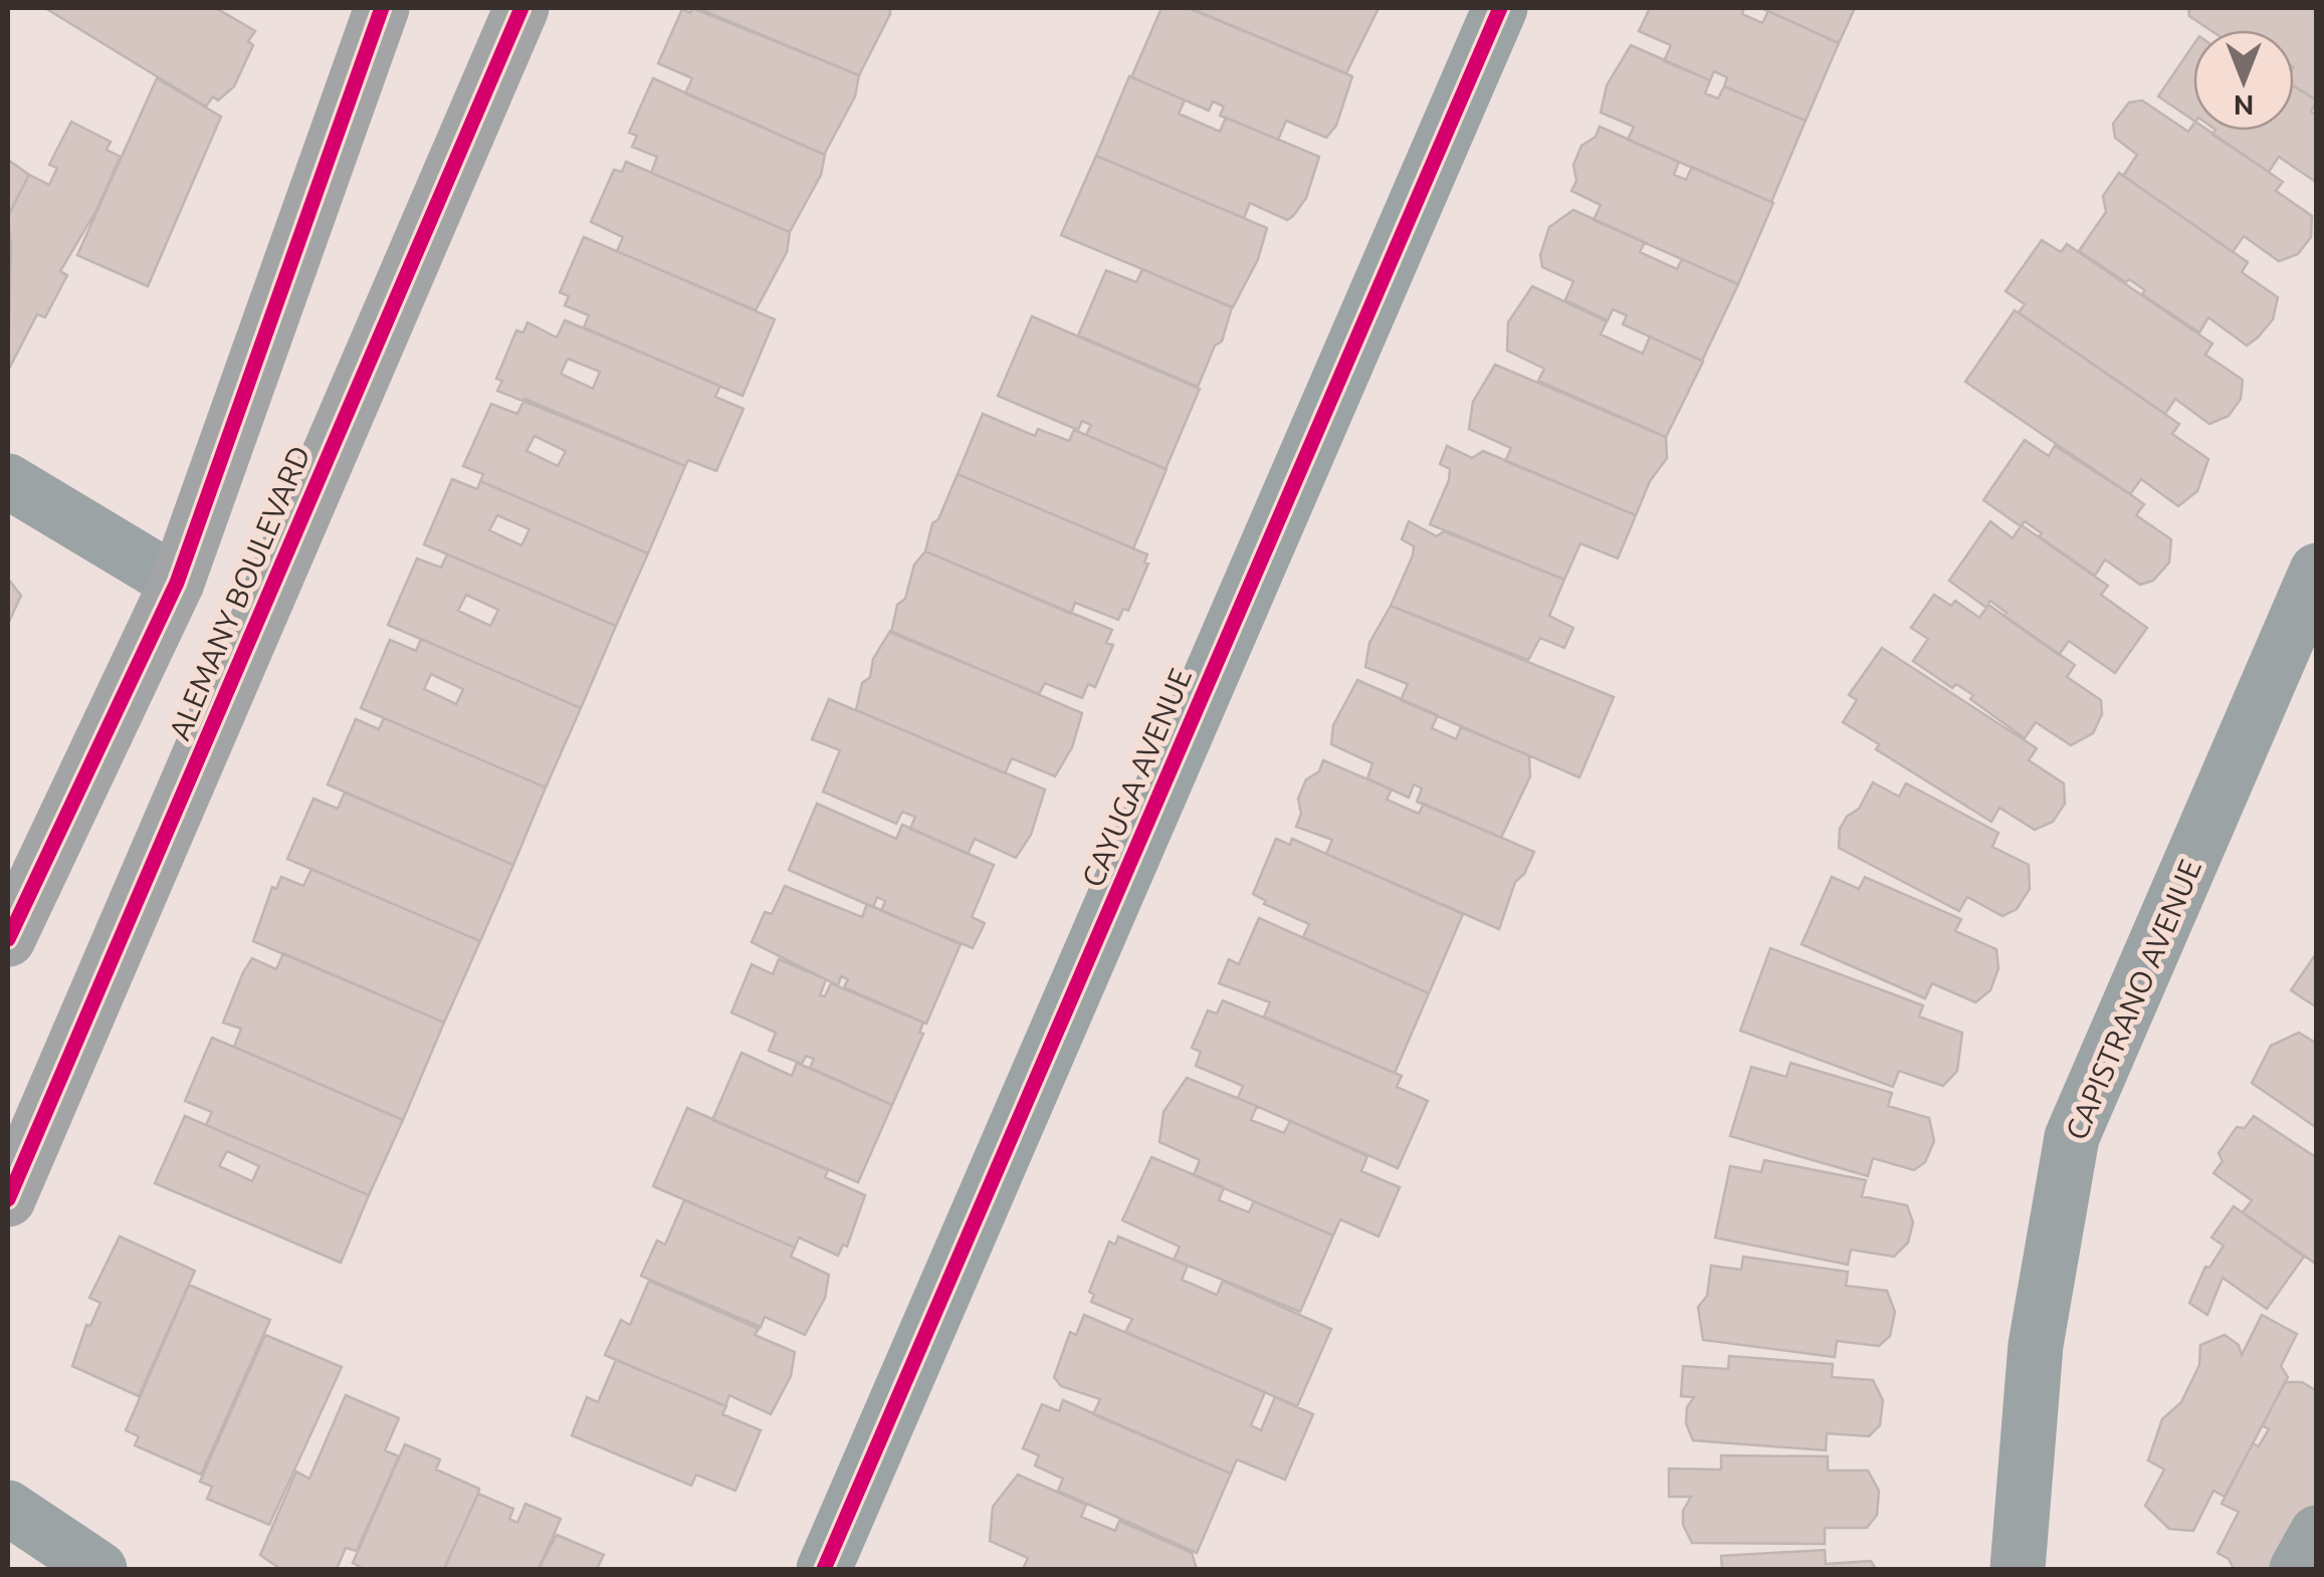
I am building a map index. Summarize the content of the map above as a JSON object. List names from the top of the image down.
{
  "streets": {
    "main road": ["ALEMANY BOULEVARD"],
    "street": ["CAYUGA AVENUE", "CAPISTRANO AVENUE"]
  },
  "north": "bottom"
}
